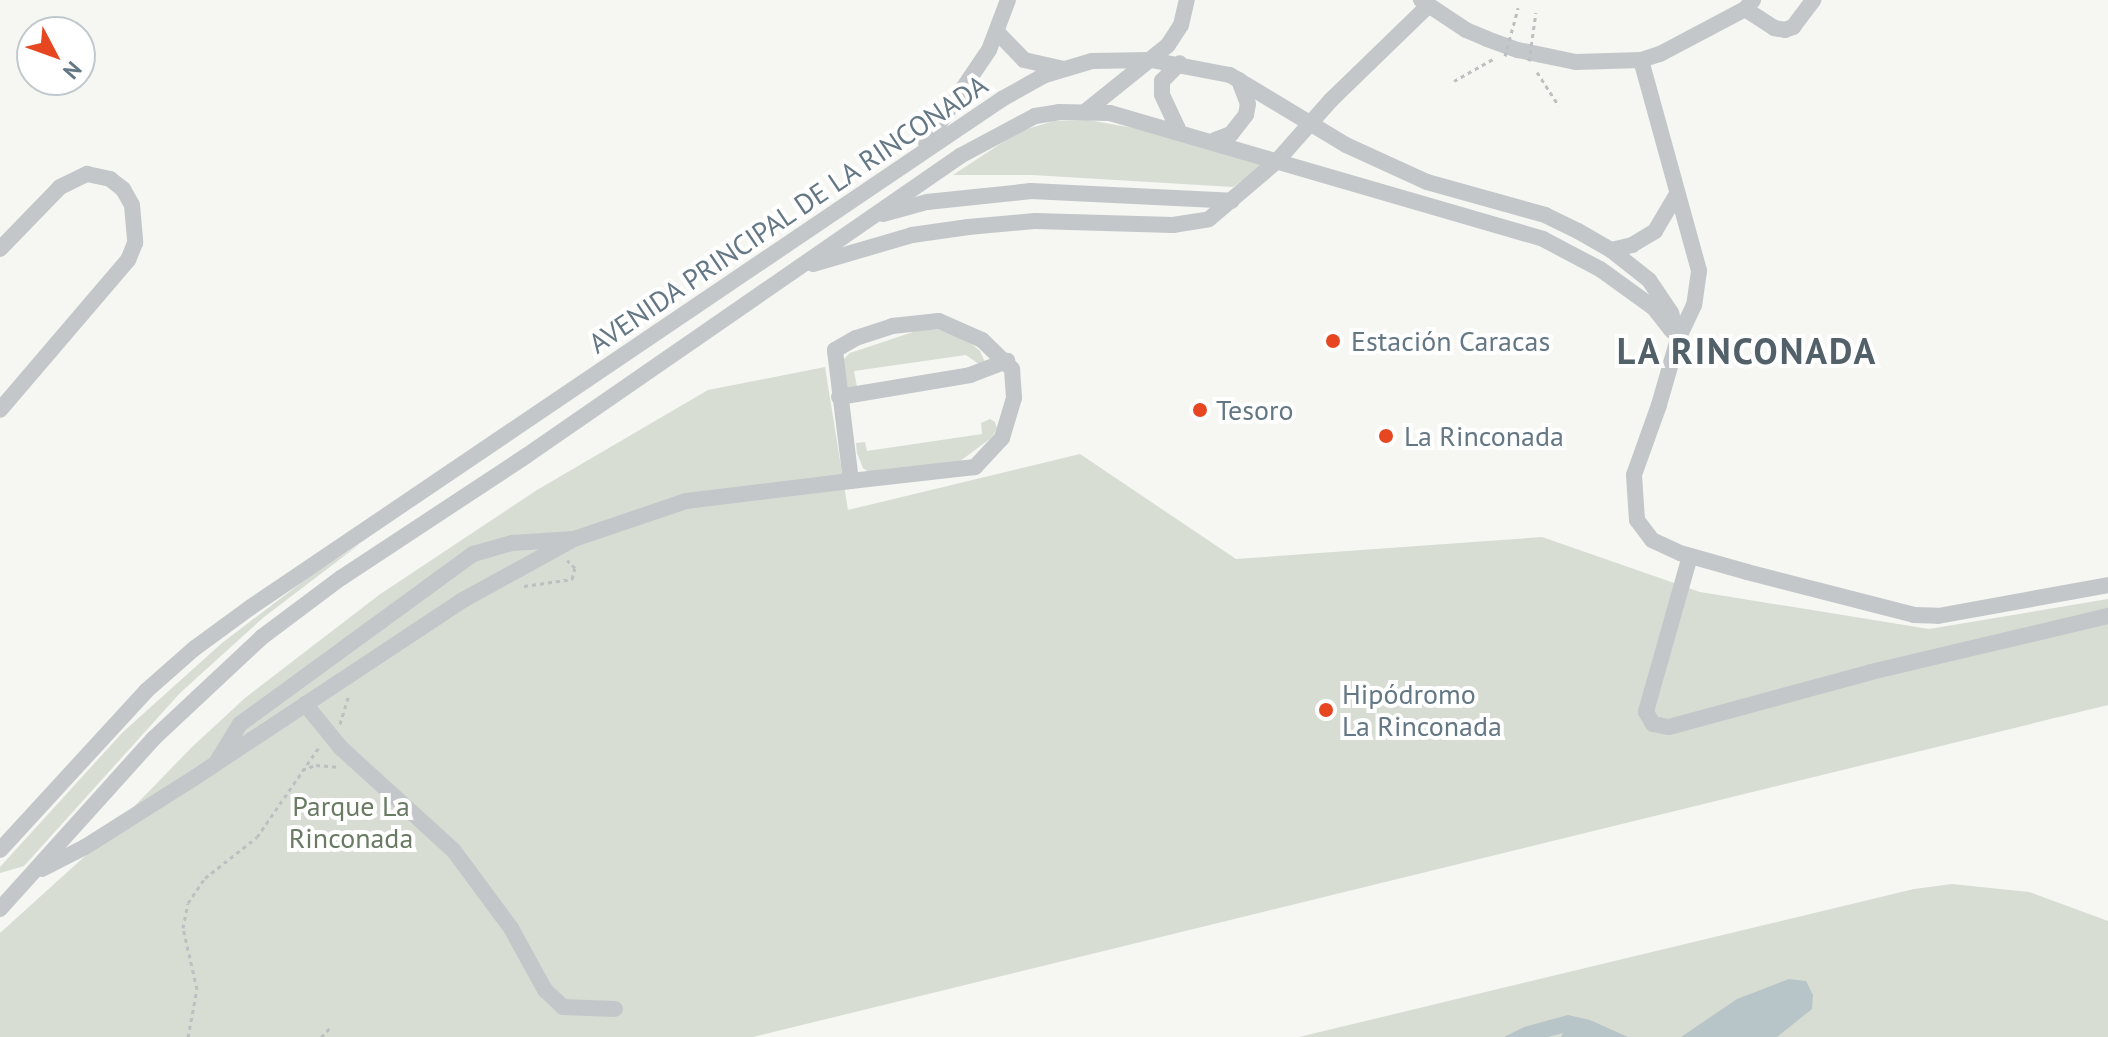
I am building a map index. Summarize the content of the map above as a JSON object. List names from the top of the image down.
{
  "streets": {
    "street": ["AVENIDA PRINCIPAL DE LA RINCONADA"]
  },
  "districts": ["LA RINCONADA"],
  "parks": ["Parque La Rinconada"],
  "places": [
    "Estación Caracas",
    "Tesoro",
    "La Rinconada",
    "Hipódromo La Rinconada"
  ],
  "north": "bottom right"
}
